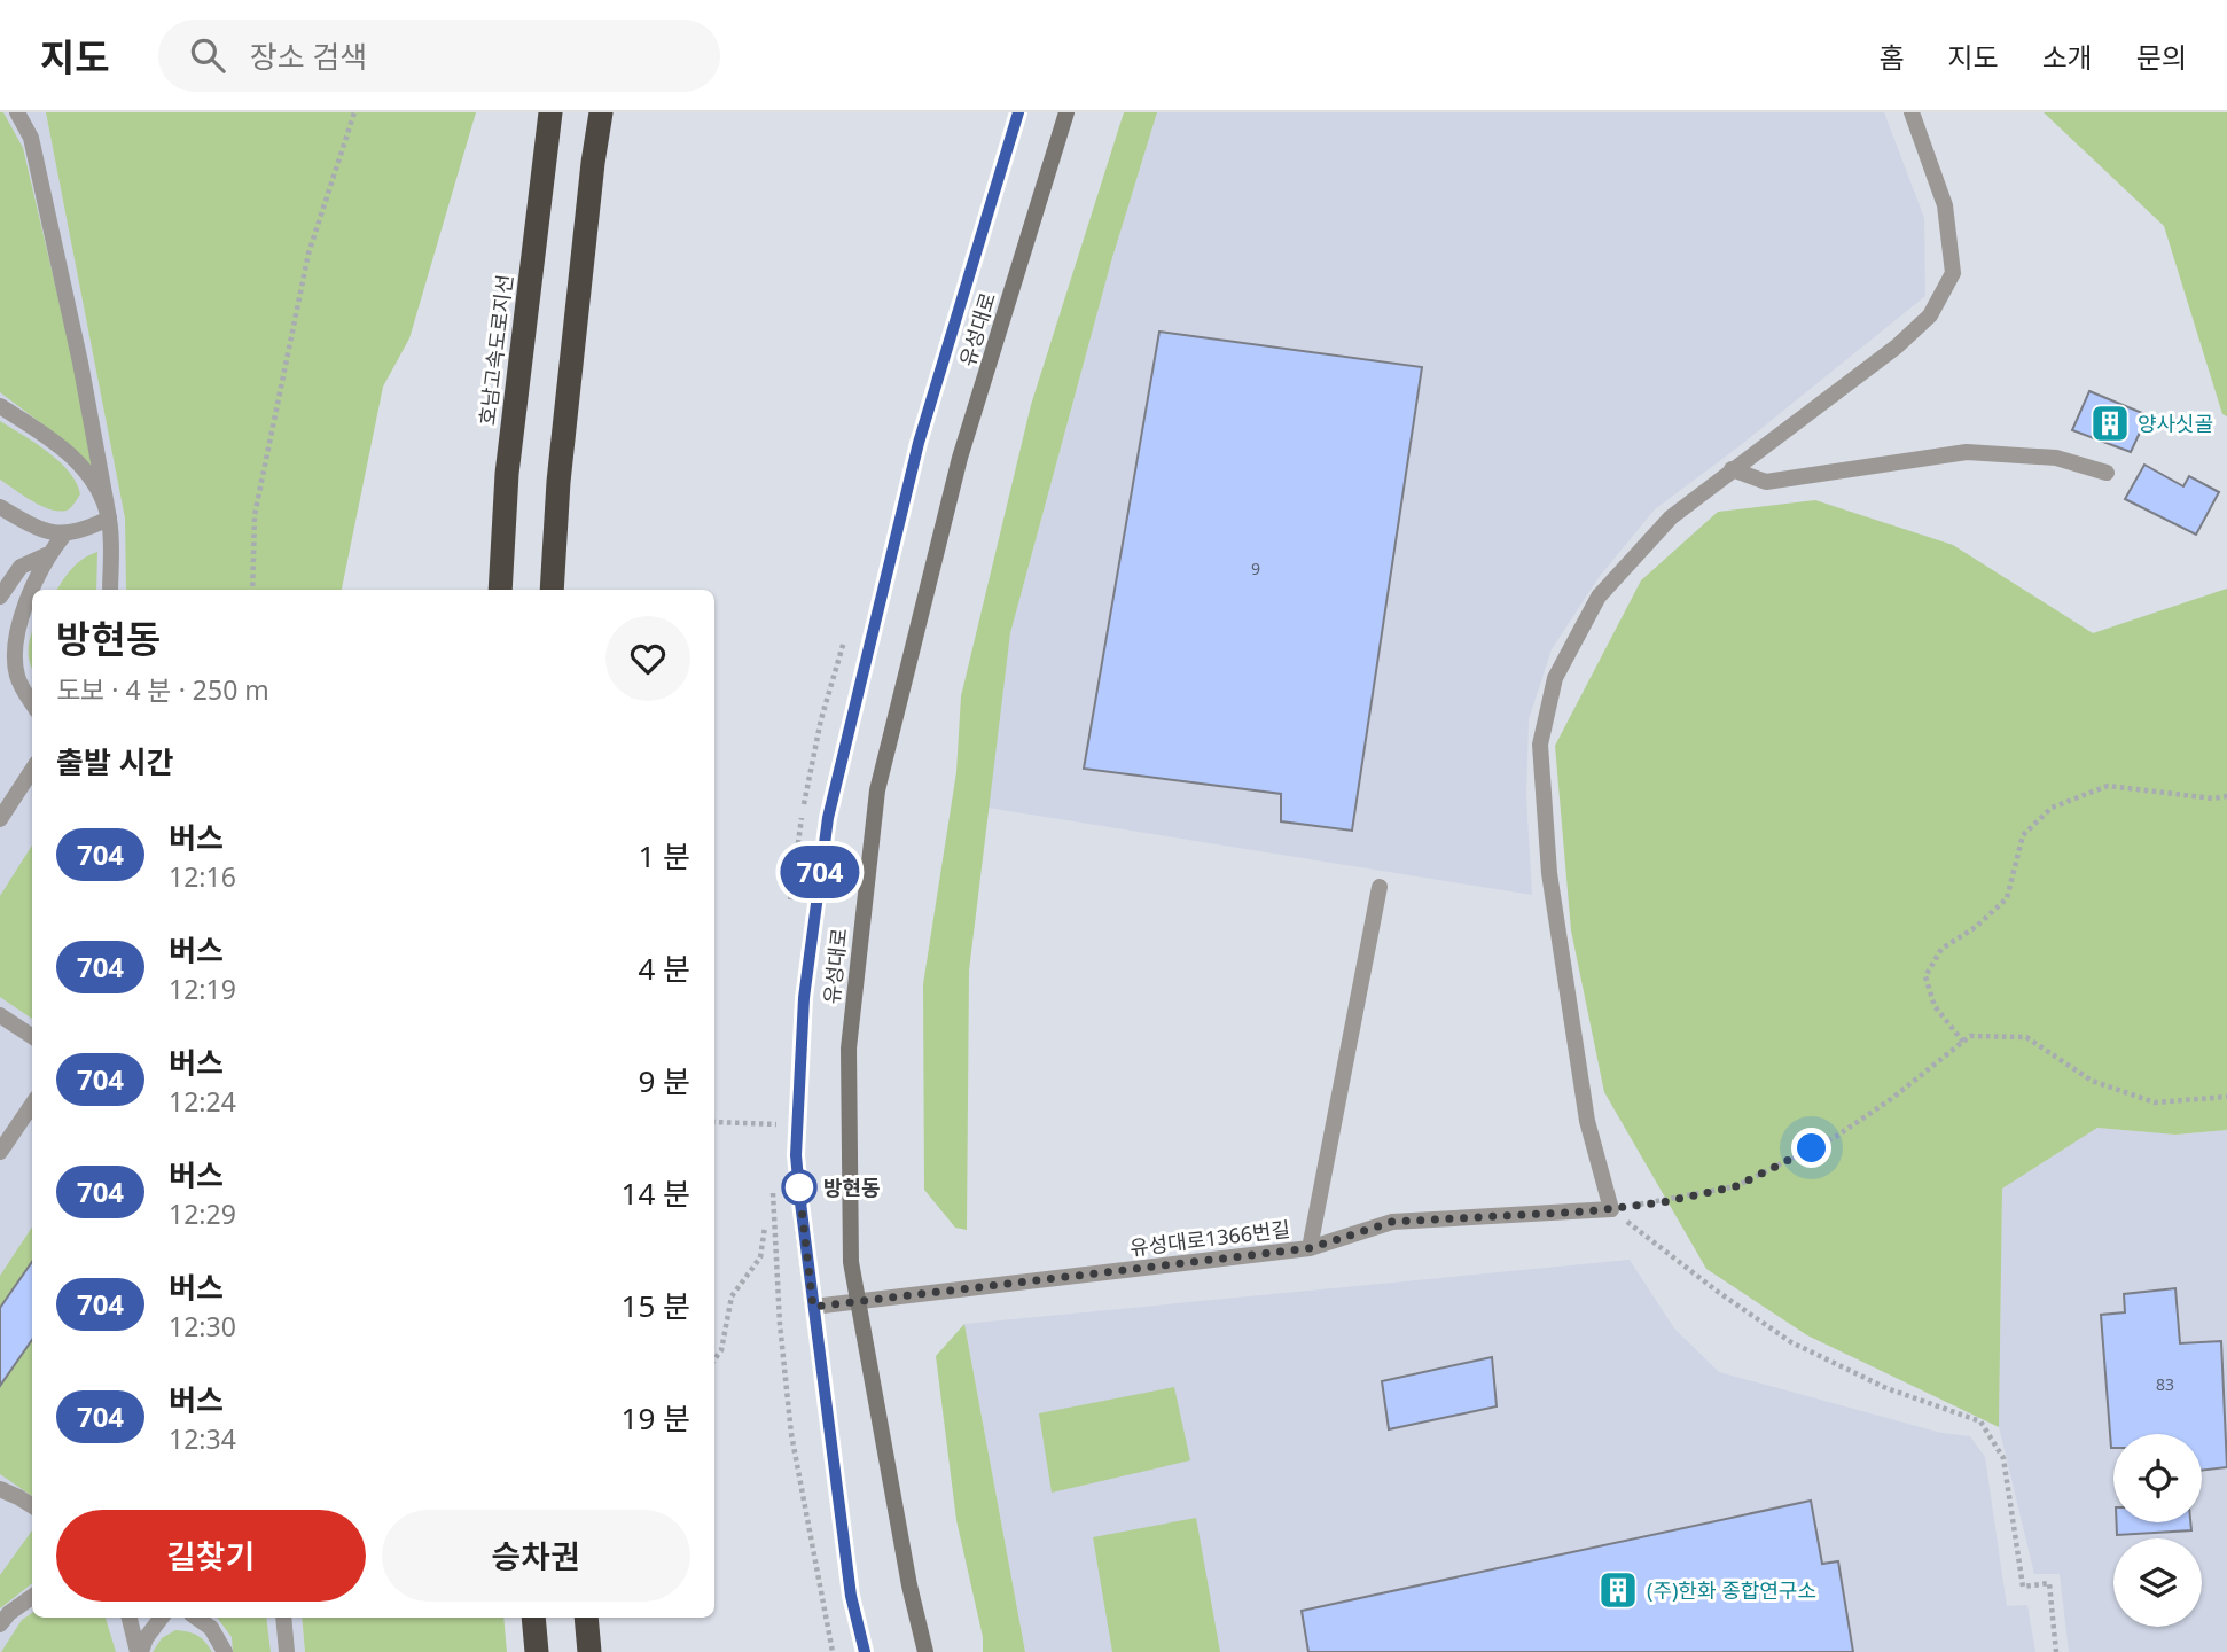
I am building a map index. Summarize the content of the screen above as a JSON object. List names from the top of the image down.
{
  "streets": {
    "highway": ["호남고속도로지선"],
    "main road": ["유성대로"],
    "street": ["유성대로1366번길"]
  },
  "crossings": [
    ["유성대로", "유성대로1366번길"]
  ],
  "places": {
    "building": ["양사싯골", "(주)한화 종합연구소"],
    "other": ["방현동"]
  },
  "lines": ["bus line 704"],
  "house_numbers": ["9", "83"],
  "page": {
    "header": "지도",
    "search": "장소 검색",
    "nav": [
      "홈",
      "지도",
      "소개",
      "문의"
    ],
    "on_map": "704",
    "heading": [
      ["방현동", "도보 · 4 분 · 250 m"],
      "출발 시간"
    ],
    "list": [
      {
        "mark": "704",
        "name": "버스",
        "note": "12:16",
        "value": "1 분"
      },
      {
        "mark": "704",
        "name": "버스",
        "note": "12:19",
        "value": "4 분"
      },
      {
        "mark": "704",
        "name": "버스",
        "note": "12:24",
        "value": "9 분"
      },
      {
        "mark": "704",
        "name": "버스",
        "note": "12:29",
        "value": "14 분"
      },
      {
        "mark": "704",
        "name": "버스",
        "note": "12:30",
        "value": "15 분"
      },
      {
        "mark": "704",
        "name": "버스",
        "note": "12:34",
        "value": "19 분"
      }
    ],
    "buttons": ["길찾기", "승차권"]
  }
}
